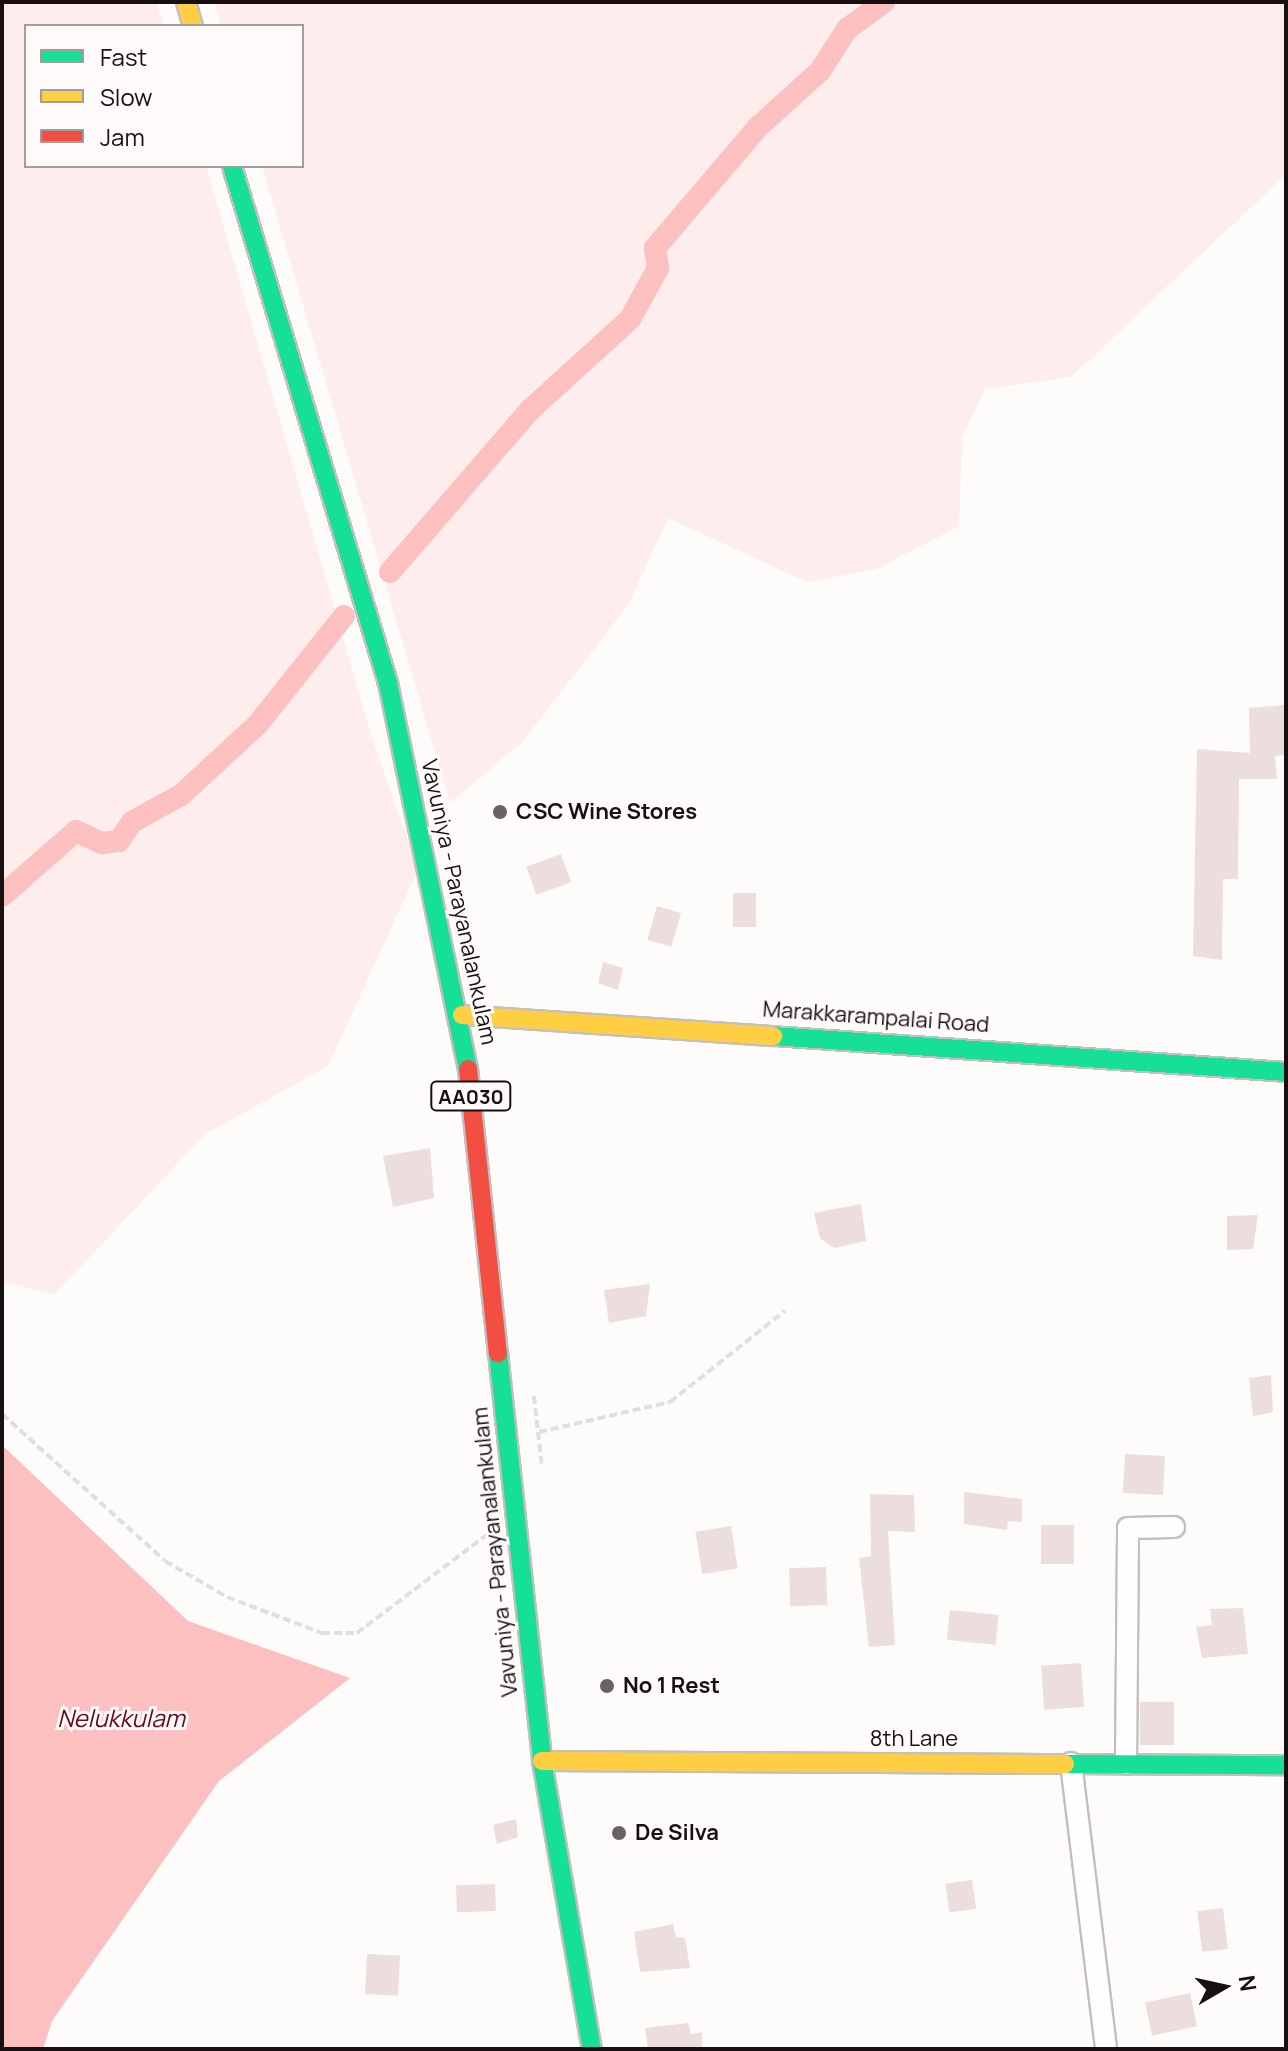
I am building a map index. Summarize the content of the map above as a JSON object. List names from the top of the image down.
{
  "streets": {
    "main road": [
      "Vavuniya - Parayanalankulam",
      "Marakkarampalai Road",
      "AA030",
      "8th Lane"
    ]
  },
  "crossings": [
    ["Vavuniya - Parayanalankulam", "Marakkarampalai Road"],
    ["Vavuniya - Parayanalankulam", "8th Lane"]
  ],
  "water": ["Nelukkulam"],
  "places": ["CSC Wine Stores", "No 1 Rest", "De Silva"],
  "legend": ["Fast", "Slow", "Jam"],
  "north": "right"
}
